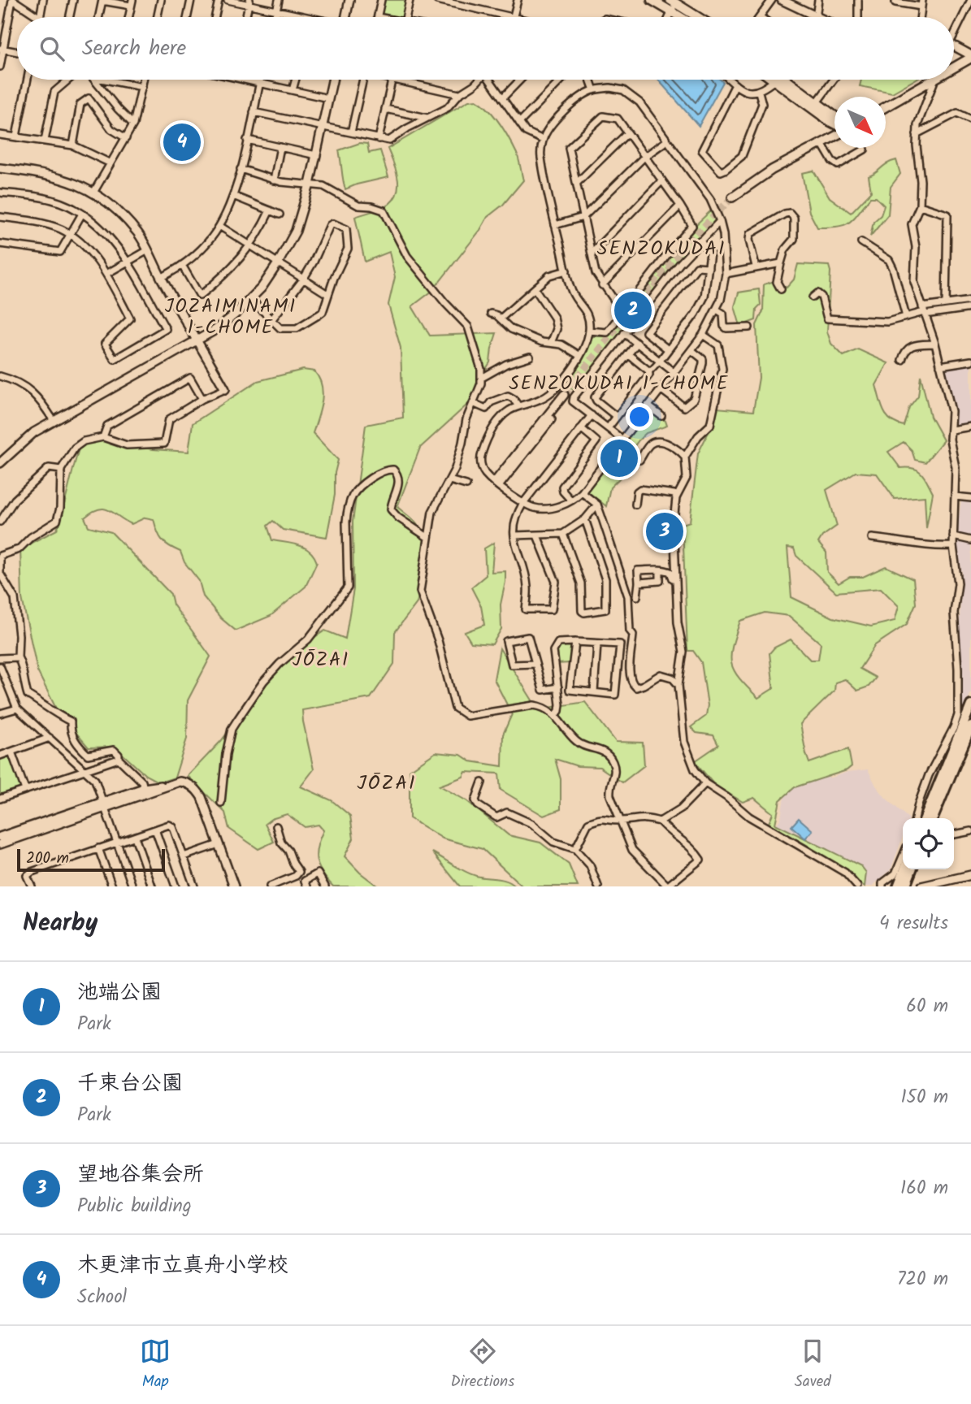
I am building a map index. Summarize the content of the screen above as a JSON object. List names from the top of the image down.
{
  "districts": [
    "SENZOKUDAI",
    "JOZAIMINAMI 1-CHOME",
    "SENZOKUDAI 1-CHOME",
    "JŌZAI",
    "JŌZAI"
  ],
  "scale_bar": "200 m",
  "north": "bottom right",
  "page": {
    "search": "Search here",
    "pins": [
      "4",
      "2",
      "1",
      "3"
    ],
    "scale": "200 m",
    "heading": ["Nearby", "4 results"],
    "list": [
      {
        "mark": "1",
        "name": "池端公園",
        "note": "Park",
        "value": "60 m"
      },
      {
        "mark": "2",
        "name": "千束台公園",
        "note": "Park",
        "value": "150 m"
      },
      {
        "mark": "3",
        "name": "望地谷集会所",
        "note": "Public building",
        "value": "160 m"
      },
      {
        "mark": "4",
        "name": "木更津市立真舟小学校",
        "note": "School",
        "value": "720 m"
      }
    ],
    "nav": ["Map", "Directions", "Saved"]
  }
}
